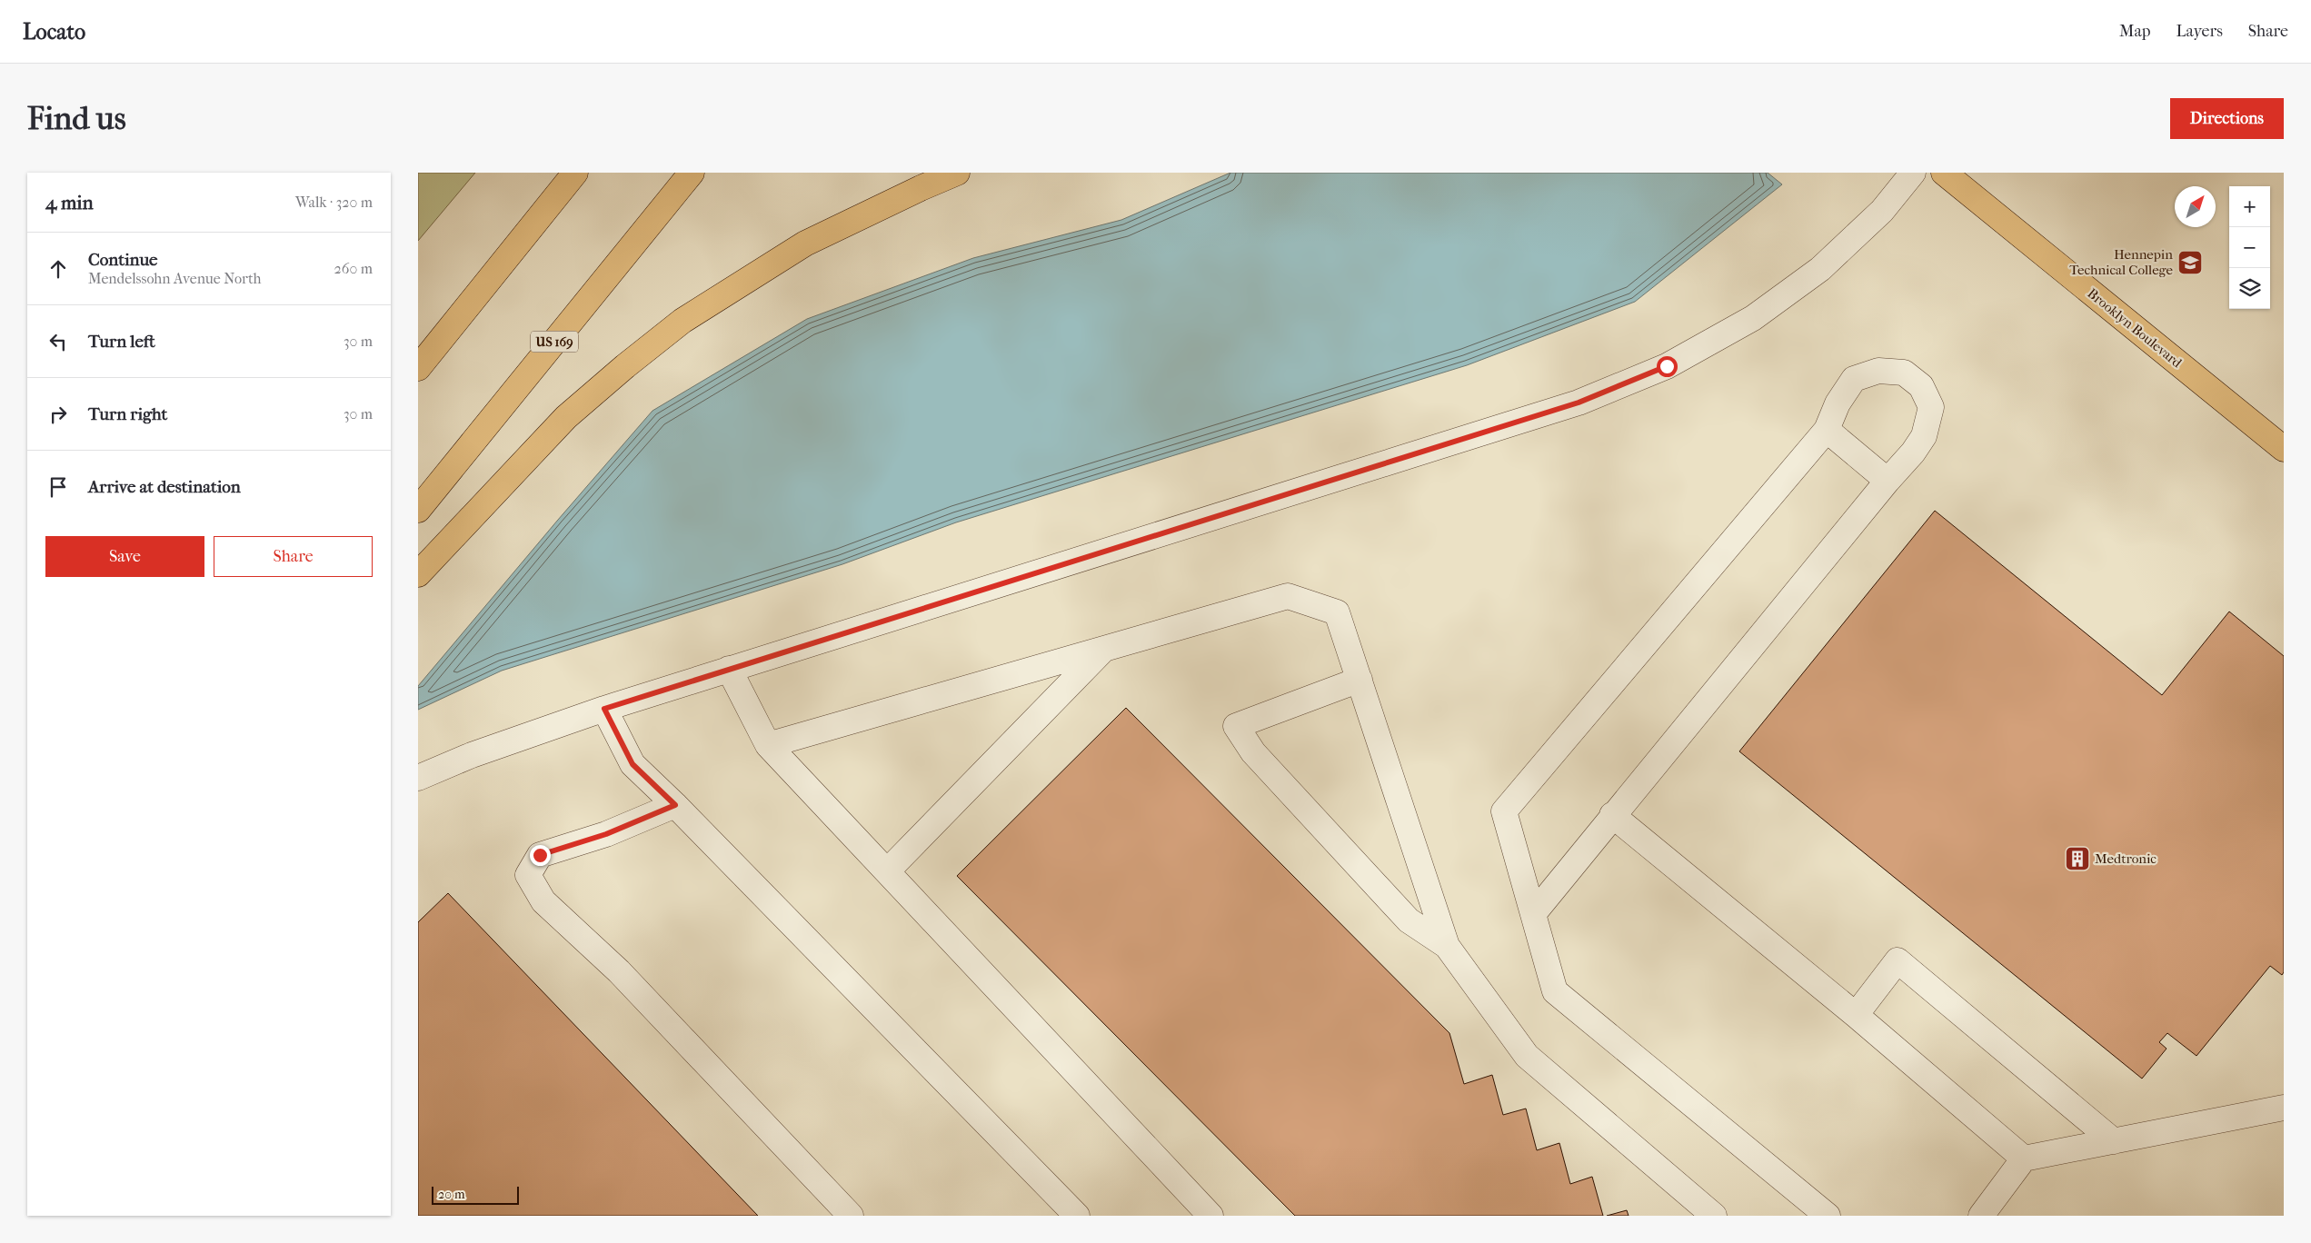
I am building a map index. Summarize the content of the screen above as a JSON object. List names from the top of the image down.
{
  "streets": {
    "main road": ["Brooklyn Boulevard", "US 169"]
  },
  "places": {
    "school or university": ["Hennepin Technical College"],
    "building": ["Medtronic"]
  },
  "scale_bar": "20 m",
  "north": "top right",
  "page": {
    "header": "Locato",
    "nav": ["Map", "Layers", "Share"],
    "buttons": [
      "Directions",
      ["Save", "Share"]
    ],
    "title": "Find us",
    "heading": ["4 min", "Walk · 320 m"],
    "map_buttons": ["+", "−"],
    "list": [
      ["Continue", "Mendelssohn Avenue North", "260 m"],
      ["Turn left", "30 m"],
      ["Turn right", "30 m"],
      "Arrive at destination"
    ],
    "scale": "20 m"
  }
}
